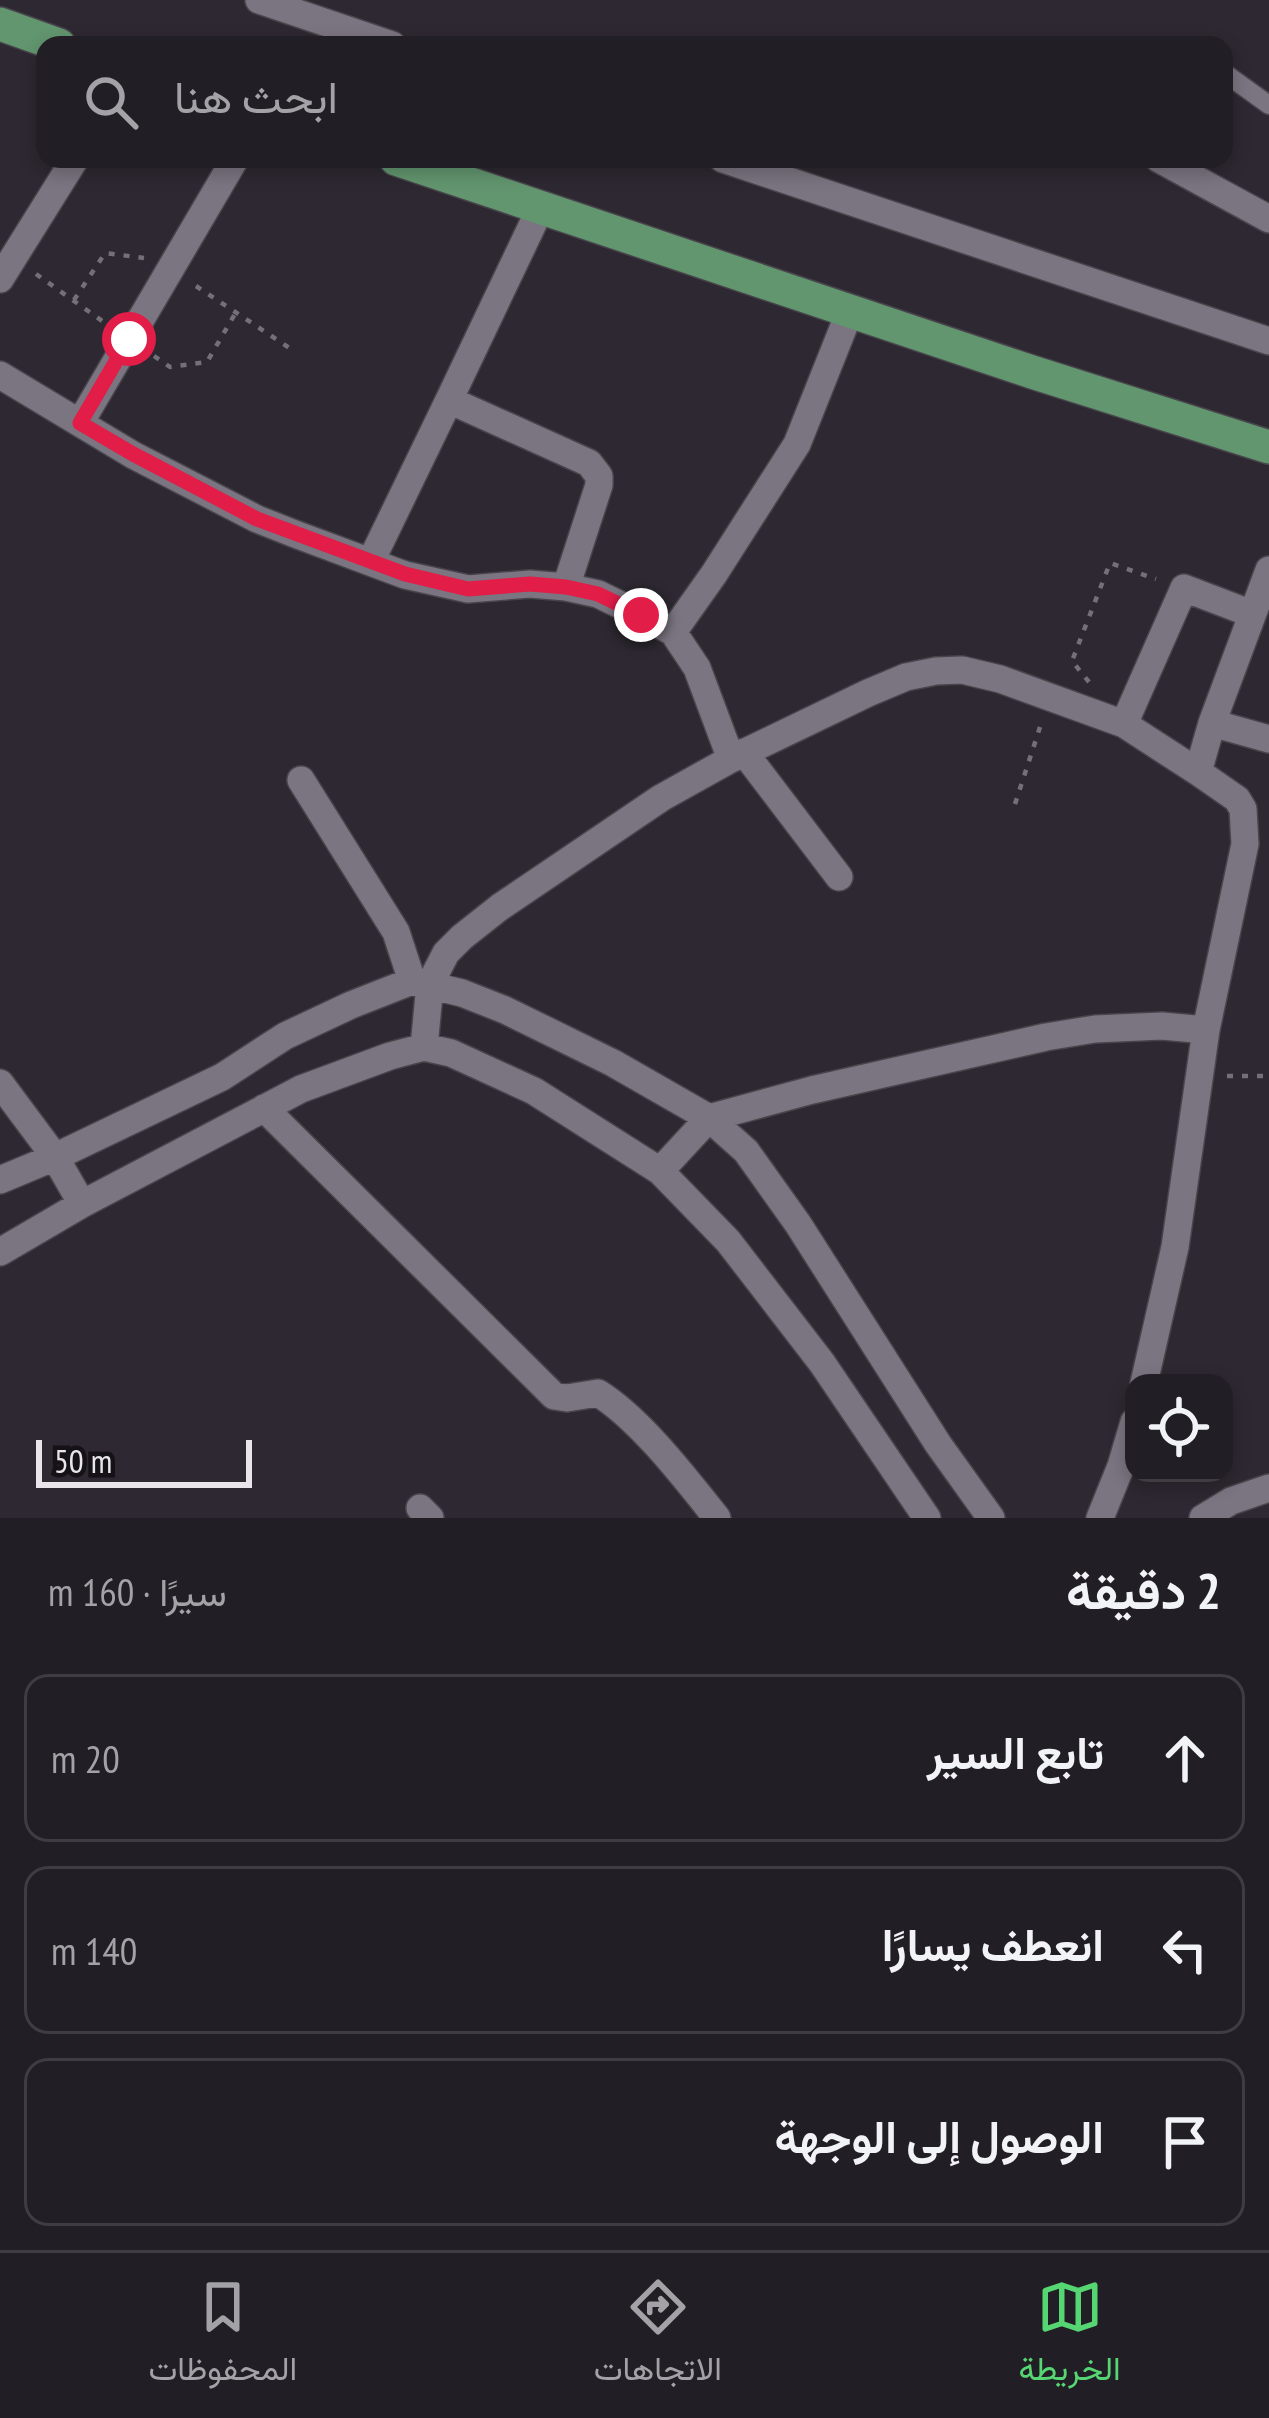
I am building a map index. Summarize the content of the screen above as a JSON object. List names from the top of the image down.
{
  "scale_bar": "50 m",
  "page": {
    "search": "ابحث هنا",
    "scale": "50 m",
    "heading": ["2 دقيقة", "سيرًا · 160 m"],
    "list": [
      ["تابع السير", "20 m"],
      ["انعطف يسارًا", "140 m"],
      "الوصول إلى الوجهة"
    ],
    "nav": ["الخريطة", "الاتجاهات", "المحفوظات"]
  }
}
